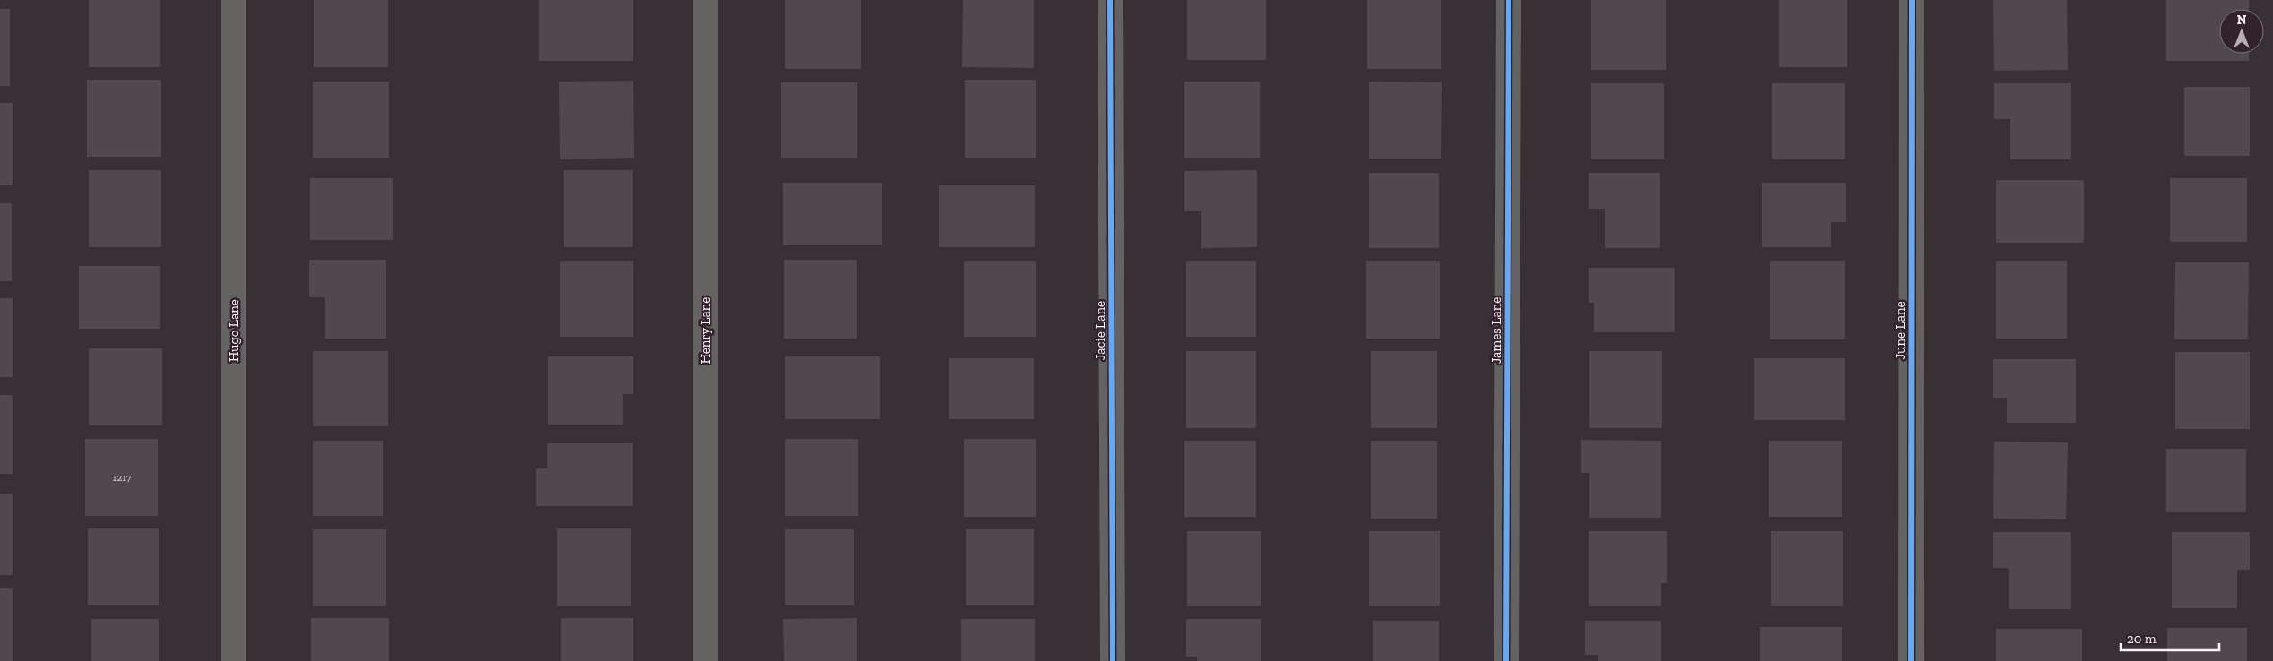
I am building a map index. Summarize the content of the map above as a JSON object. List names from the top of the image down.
{
  "streets": {
    "street": [
      "Hugo Lane",
      "Henry Lane",
      "Jacie Lane",
      "James Lane",
      "June Lane"
    ]
  },
  "house_numbers": ["1217"],
  "scale_bar": "20 m",
  "north": "top"
}
